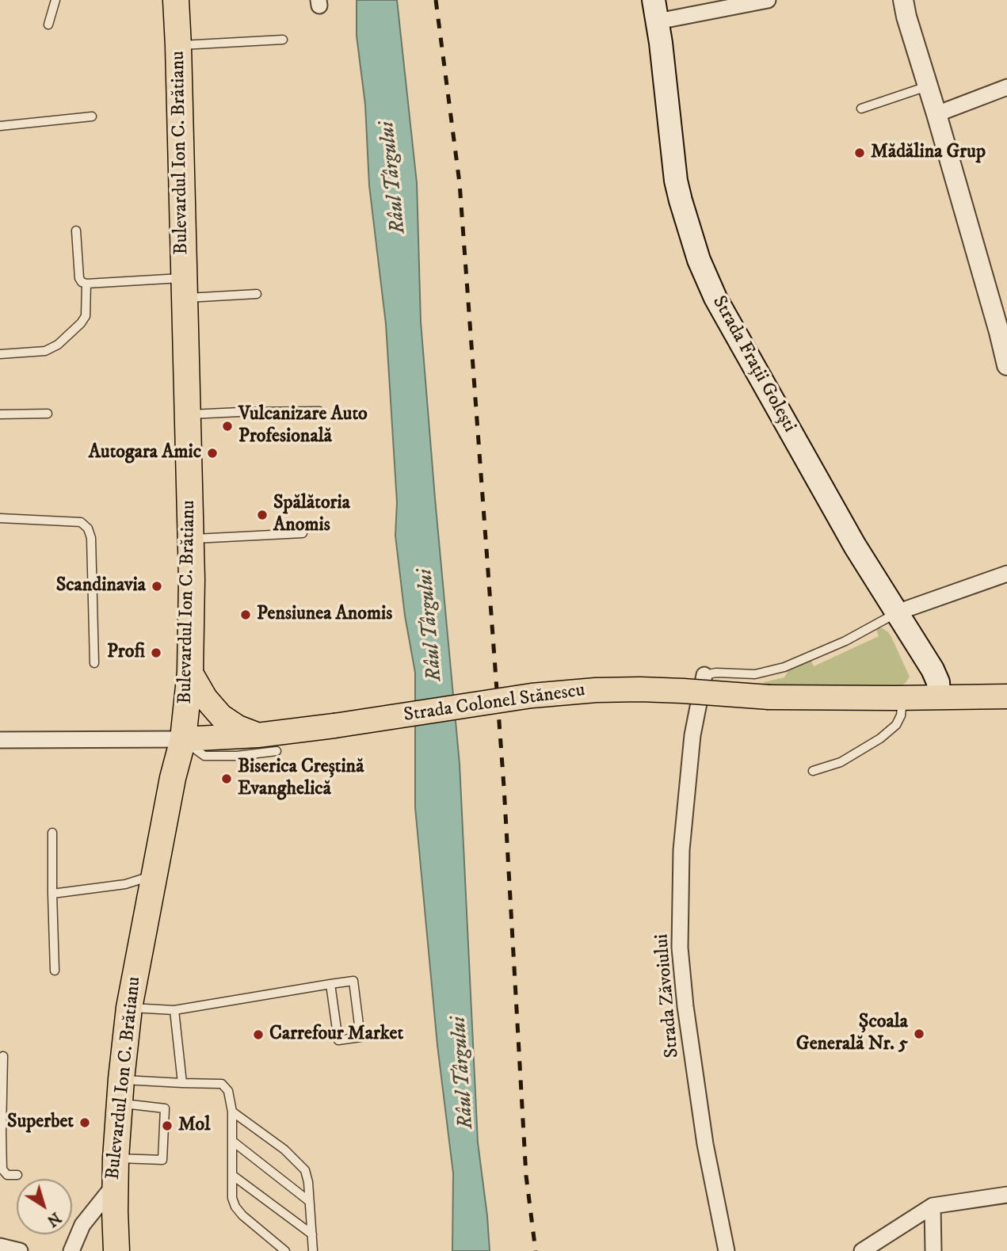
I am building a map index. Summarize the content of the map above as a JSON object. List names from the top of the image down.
{
  "streets": {
    "highway": ["Bulevardul Ion C. Brătianu"],
    "main road": ["Strada Frații Golești", "Strada Colonel Stănescu"],
    "street": ["Strada Zăvoiului"]
  },
  "crossings": [
    ["Bulevardul Ion C. Brătianu", "Strada Colonel Stănescu"],
    ["Strada Frații Golești", "Strada Colonel Stănescu"]
  ],
  "water": ["Râul Târgului"],
  "places": [
    "Mădălina Grup",
    "Vulcanizare Auto Profesională",
    "Autogara Amic",
    "Spălătoria Anomis",
    "Scandinavia",
    "Pensiunea Anomis",
    "Profi",
    "Biserica Creștină Evanghelică",
    "Școala Generală Nr. 5",
    "Carrefour Market",
    "Superbet",
    "Mol"
  ],
  "north": "bottom right"
}
